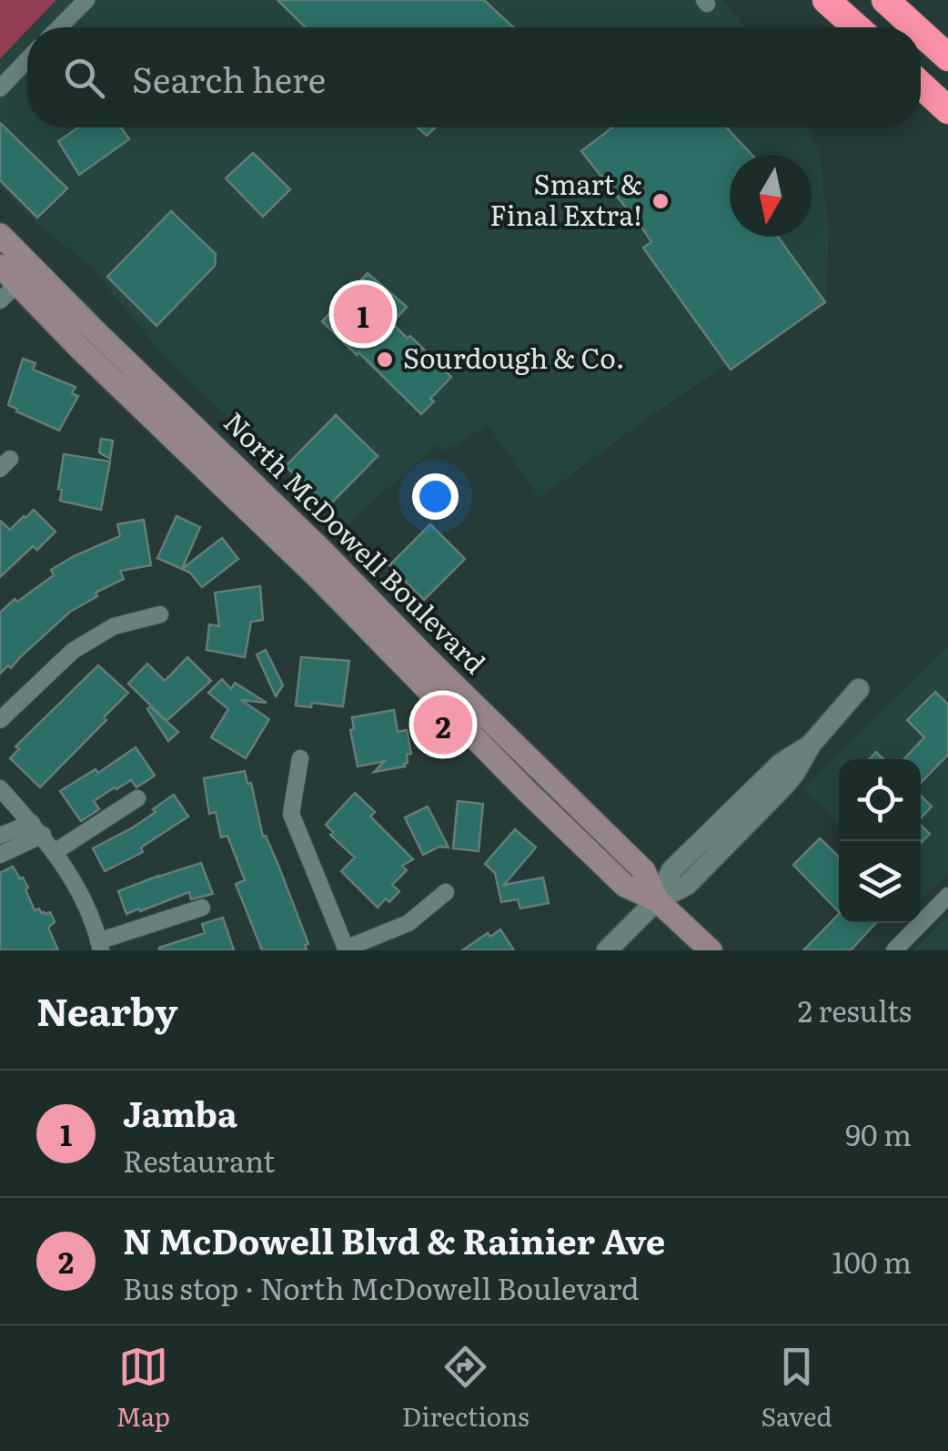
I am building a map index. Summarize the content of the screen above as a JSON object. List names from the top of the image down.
{
  "streets": {
    "main road": ["North McDowell Boulevard"]
  },
  "places": ["Smart & Final Extra!", "Sourdough & Co."],
  "north": "bottom",
  "page": {
    "search": "Search here",
    "pins": ["1", "2"],
    "heading": ["Nearby", "2 results"],
    "list": [
      {
        "mark": "1",
        "name": "Jamba",
        "note": "Restaurant",
        "value": "90 m"
      },
      {
        "mark": "2",
        "name": "N McDowell Blvd & Rainier Ave",
        "note": "Bus stop · North McDowell Boulevard",
        "value": "100 m"
      }
    ],
    "nav": ["Map", "Directions", "Saved"]
  }
}
